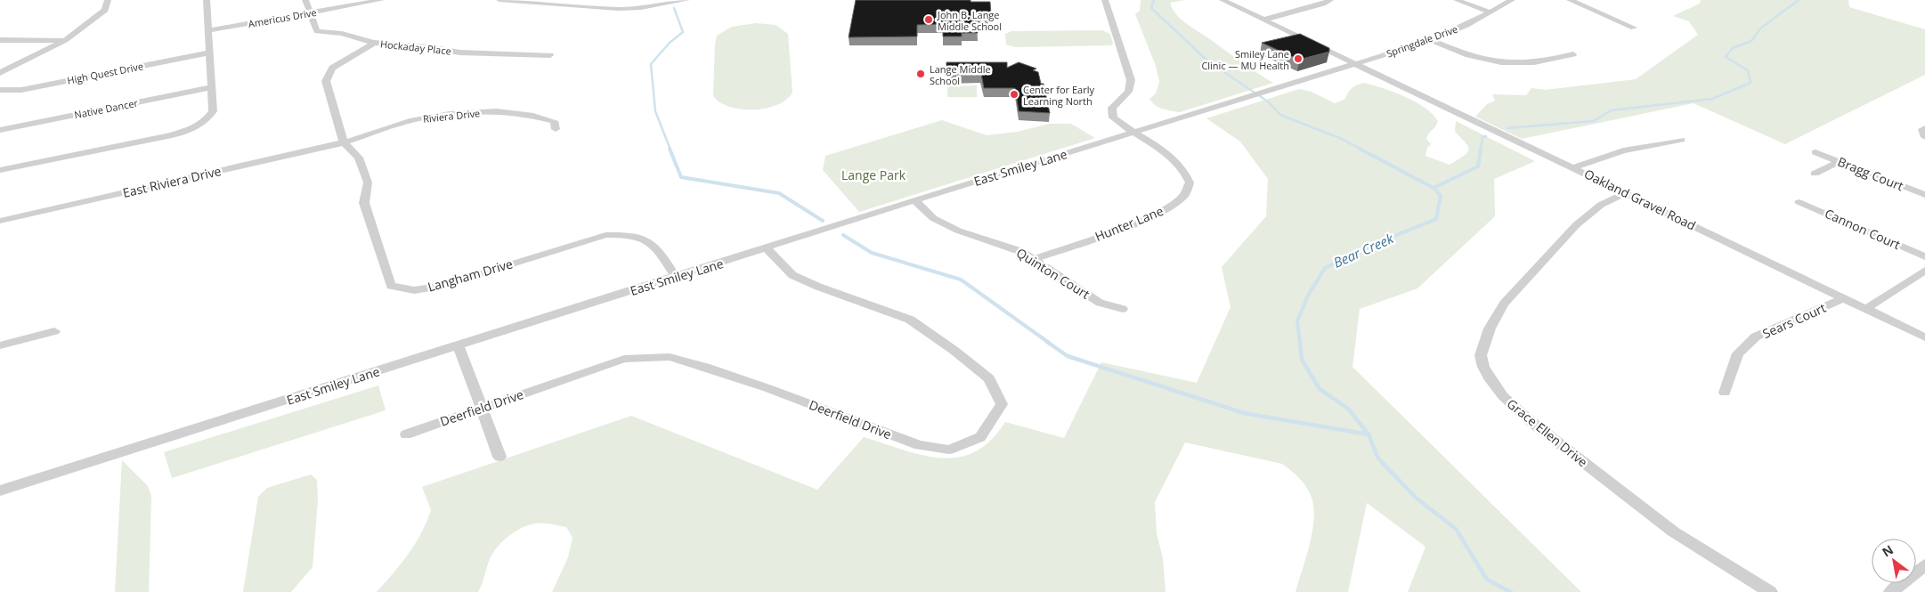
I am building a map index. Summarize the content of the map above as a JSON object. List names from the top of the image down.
{
  "streets": {
    "street": [
      "Americus Drive",
      "Springdale Drive",
      "Hockaday Place",
      "High Quest Drive",
      "Native Dancer",
      "Riviera Drive",
      "East Smiley Lane",
      "Bragg Court",
      "East Riviera Drive",
      "Oakland Gravel Road",
      "Hunter Lane",
      "Cannon Court",
      "Quinton Court",
      "Langham Drive",
      "Sears Court",
      "Deerfield Drive",
      "Grace Ellen Drive"
    ]
  },
  "crossings": [
    ["Americus Drive", "Hockaday Place"],
    ["Springdale Drive", "East Smiley Lane"],
    ["Springdale Drive", "Oakland Gravel Road"],
    ["Hockaday Place", "Langham Drive"],
    ["Riviera Drive", "East Riviera Drive"],
    ["Riviera Drive", "Langham Drive"],
    ["East Smiley Lane", "Oakland Gravel Road"],
    ["East Smiley Lane", "Hunter Lane"],
    ["East Smiley Lane", "Quinton Court"],
    ["East Smiley Lane", "Langham Drive"],
    ["East Smiley Lane", "Deerfield Drive"],
    ["East Riviera Drive", "Langham Drive"],
    ["Oakland Gravel Road", "Sears Court"],
    ["Oakland Gravel Road", "Grace Ellen Drive"],
    ["Hunter Lane", "Quinton Court"]
  ],
  "water": ["Bear Creek"],
  "parks": ["Lange Park"],
  "places": [
    "John B. Lange Middle School",
    "Smiley Lane Clinic — MU Health",
    "Lange Middle School",
    "Center for Early Learning North"
  ],
  "north": "top left"
}
